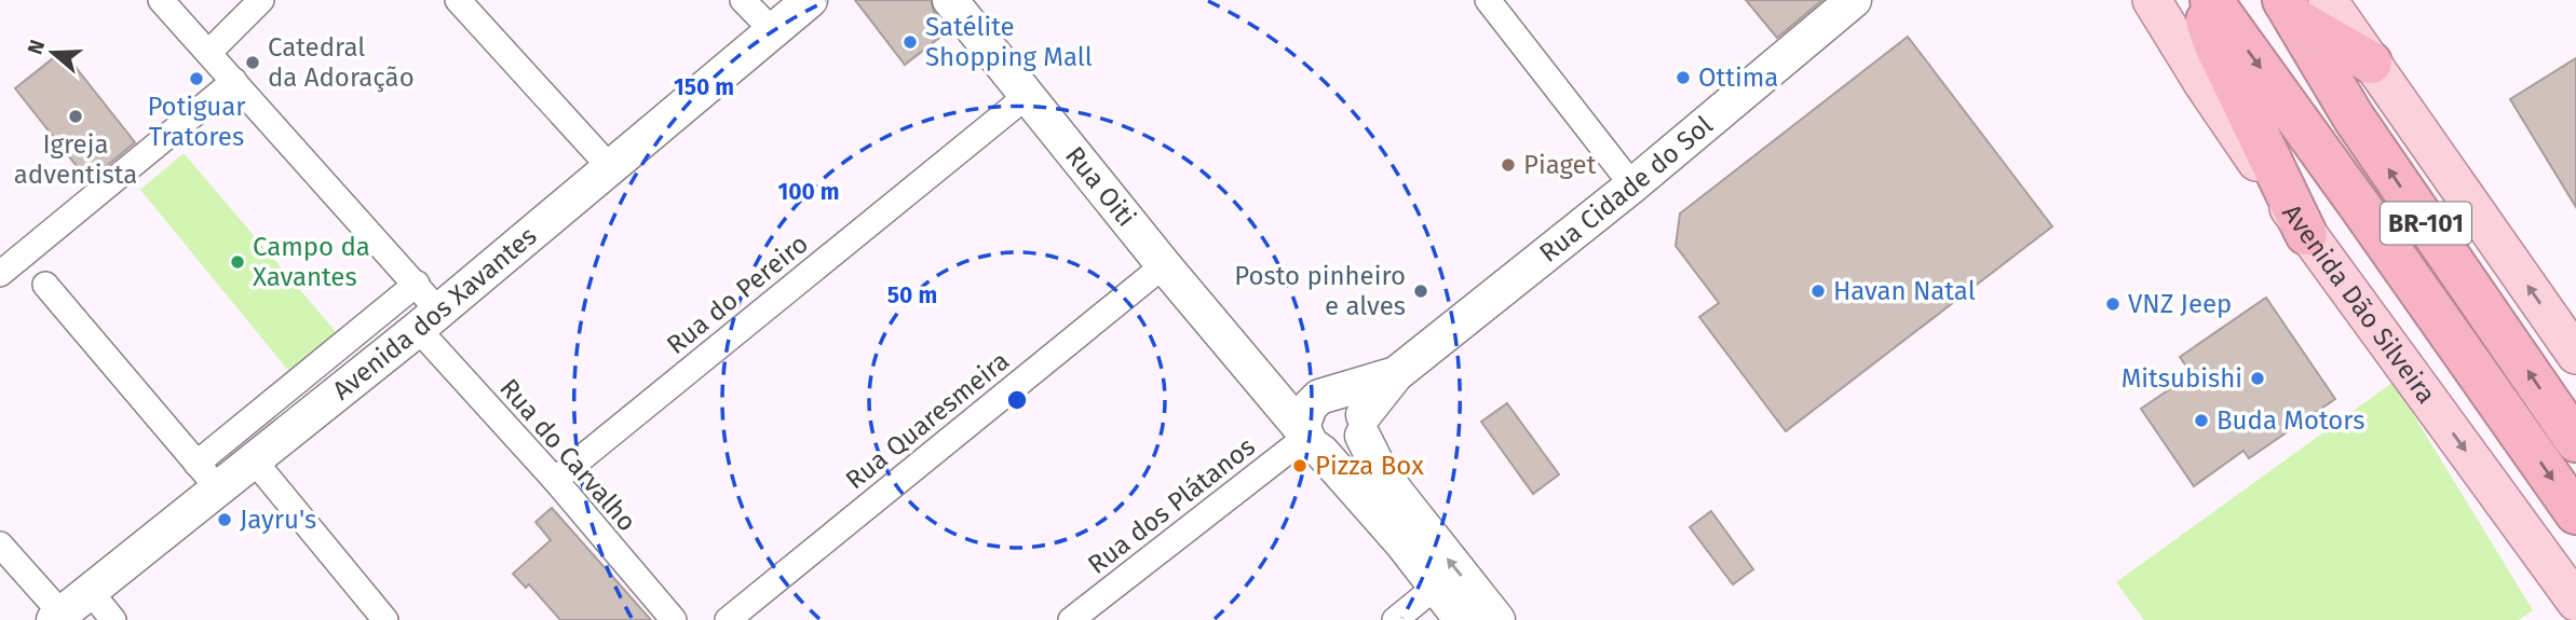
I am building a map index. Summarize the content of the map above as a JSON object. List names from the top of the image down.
{
  "streets": {
    "highway": ["BR-101"],
    "main road": [
      "Rua Oiti",
      "Rua Cidade do Sol",
      "Avenida Dão Silveira",
      "Avenida dos Xavantes"
    ],
    "street": [
      "Rua do Pereiro",
      "Rua Quaresmeira",
      "Rua do Carvalho",
      "Rua dos Plátanos"
    ]
  },
  "crossings": [
    ["Rua Oiti", "Rua Cidade do Sol"],
    ["Rua Oiti", "Rua do Pereiro"],
    ["Rua Oiti", "Rua Quaresmeira"],
    ["Rua Oiti", "Rua dos Plátanos"],
    ["Rua Cidade do Sol", "Rua dos Plátanos"],
    ["Rua do Pereiro", "Rua do Carvalho"],
    ["Avenida dos Xavantes", "Rua do Carvalho"]
  ],
  "places": [
    "Satélite Shopping Mall",
    "Catedral da Adoração",
    "Ottima",
    "Potiguar Tratores",
    "Igreja adventista",
    "Piaget",
    "Campo da Xavantes",
    "Posto pinheiro e alves",
    "Havan Natal",
    "VNZ Jeep",
    "Mitsubishi",
    "Buda Motors",
    "Pizza Box",
    "Jayru's"
  ],
  "north": "left",
  "rings": ["150 m", "100 m", "50 m"]
}
